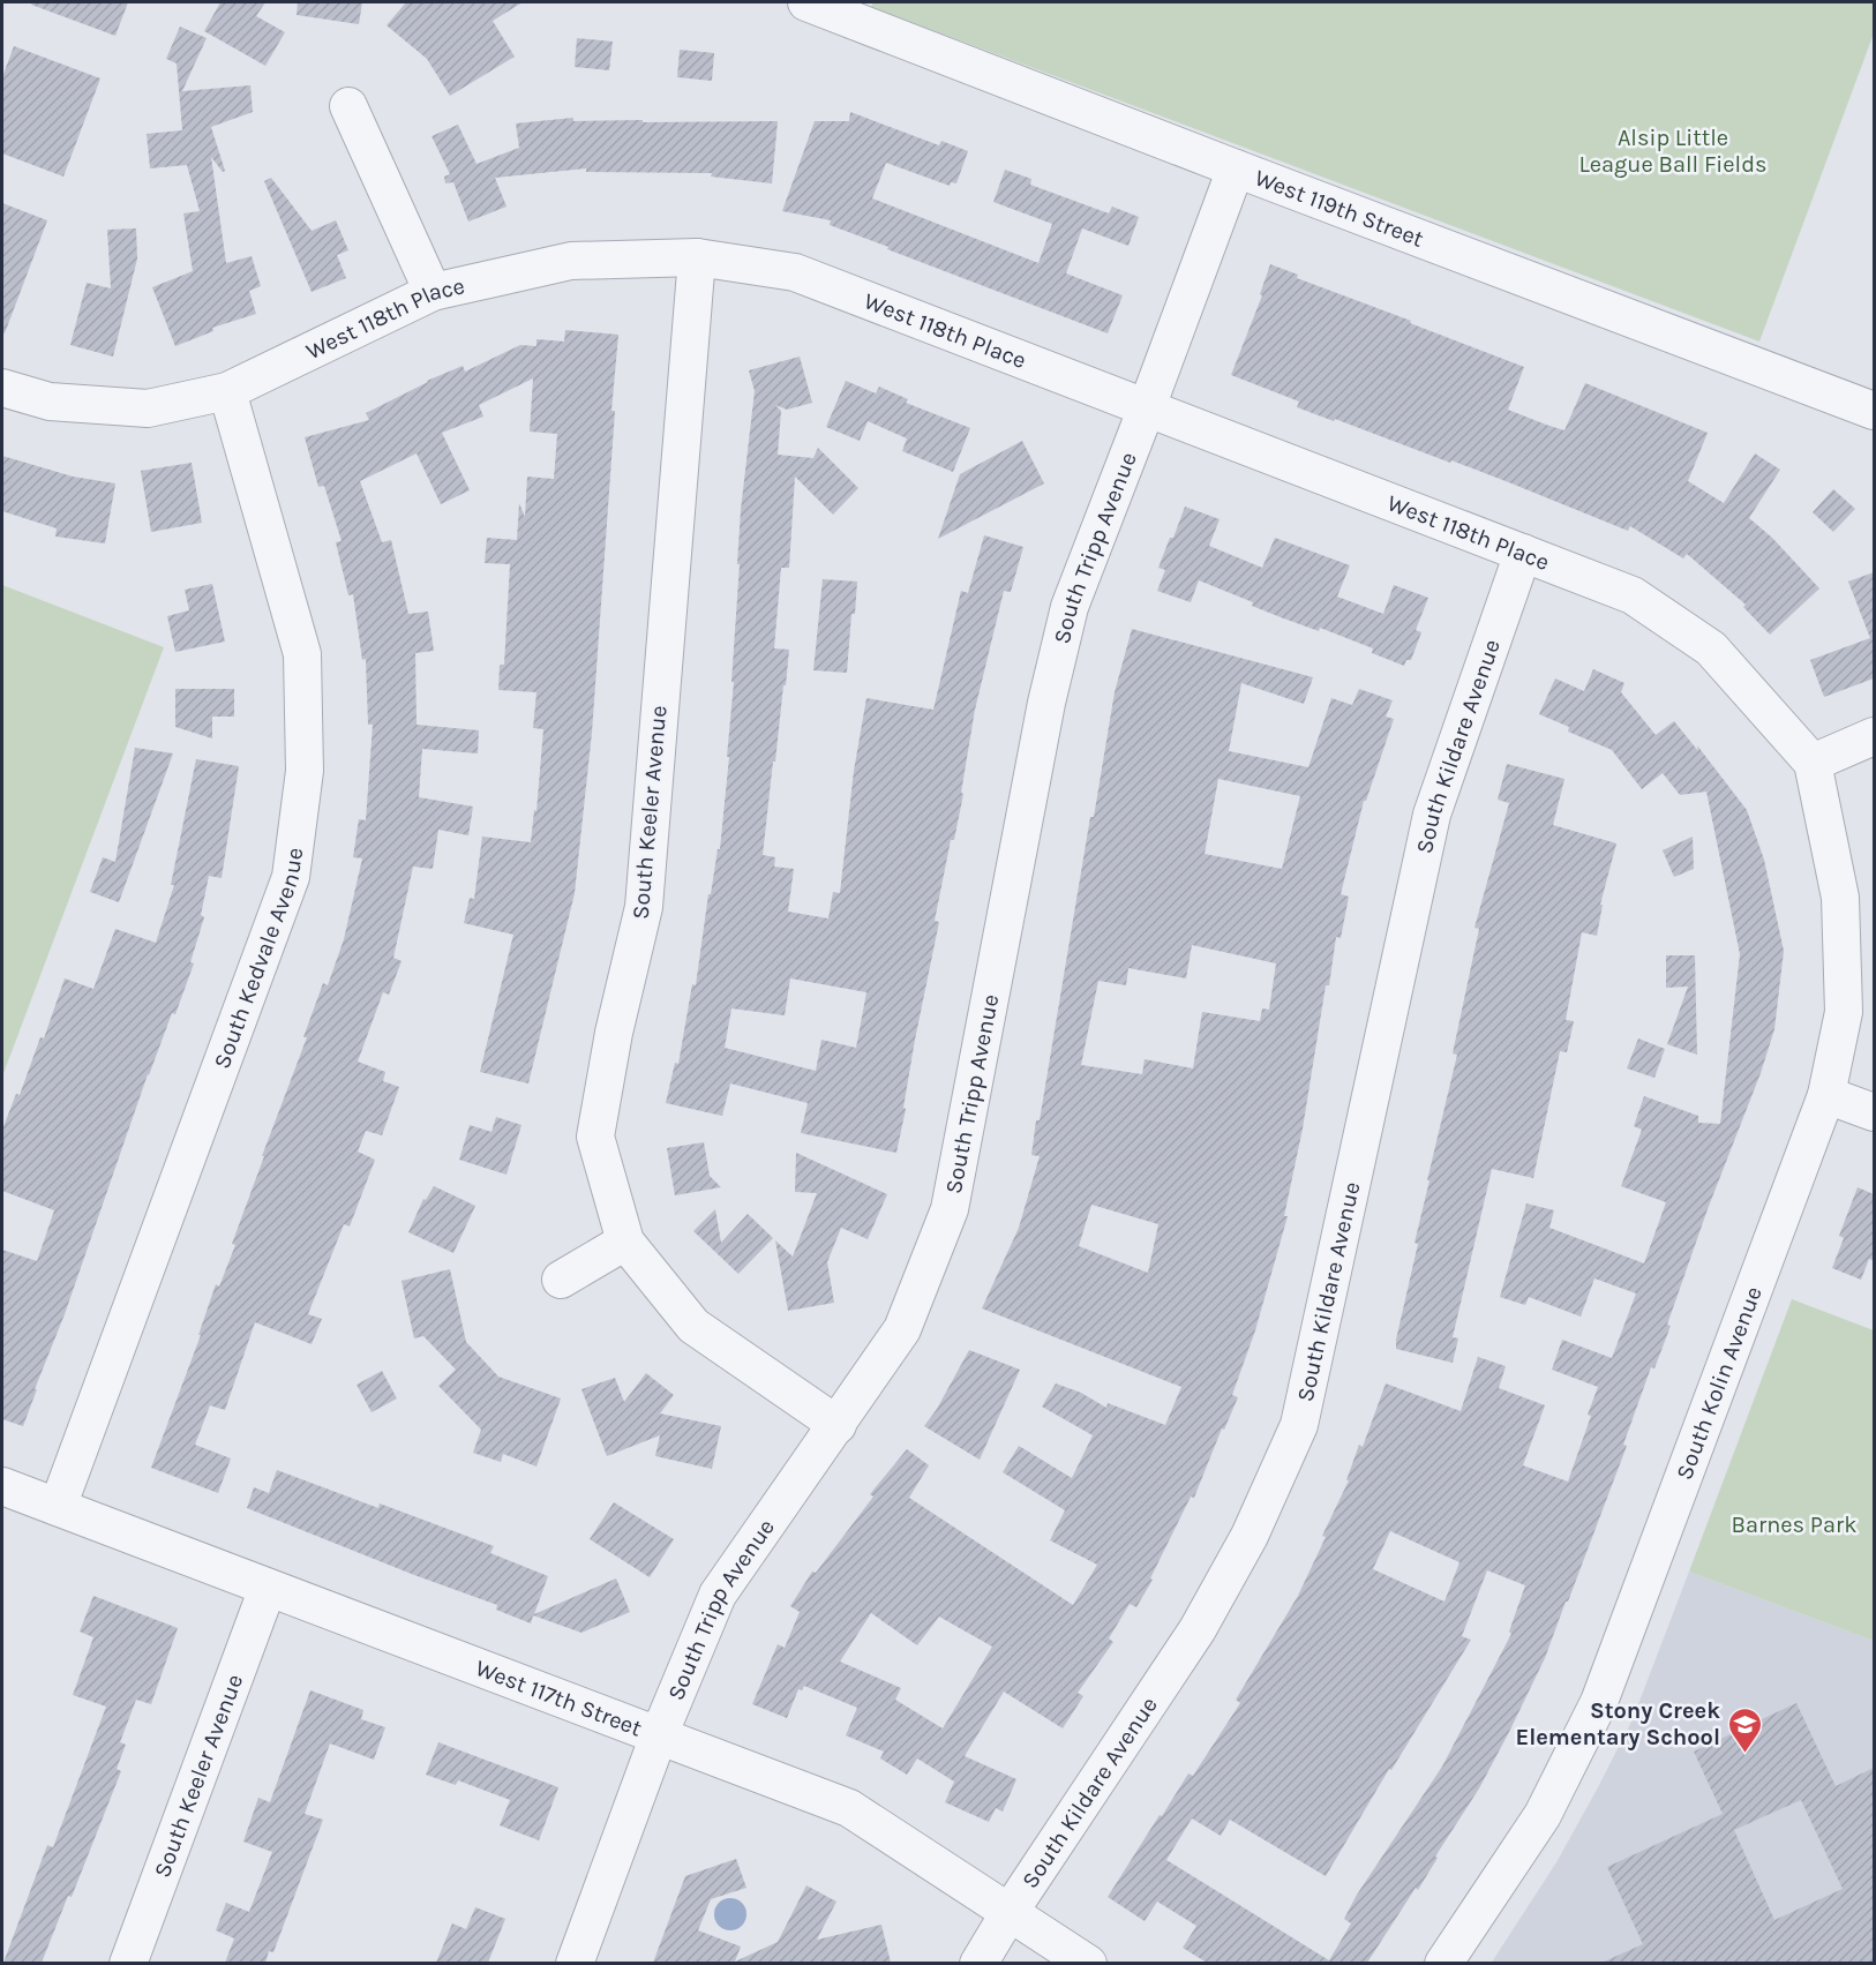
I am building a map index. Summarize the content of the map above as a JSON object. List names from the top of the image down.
{
  "streets": {
    "street": [
      "West 119th Street",
      "West 118th Place",
      "South Tripp Avenue",
      "South Kildare Avenue",
      "South Keeler Avenue",
      "South Kedvale Avenue",
      "South Kolin Avenue",
      "West 117th Street"
    ]
  },
  "crossings": [
    ["West 119th Street", "South Tripp Avenue"],
    ["West 118th Place", "South Tripp Avenue"],
    ["West 118th Place", "South Kildare Avenue"],
    ["West 118th Place", "South Keeler Avenue"],
    ["West 118th Place", "South Kedvale Avenue"],
    ["West 118th Place", "South Kolin Avenue"],
    ["South Tripp Avenue", "South Keeler Avenue"],
    ["South Tripp Avenue", "West 117th Street"],
    ["South Kildare Avenue", "West 117th Street"],
    ["South Keeler Avenue", "West 117th Street"],
    ["South Kedvale Avenue", "West 117th Street"]
  ],
  "parks": ["Alsip Little League Ball Fields", "Barnes Park"],
  "places": {
    "school or university": ["Stony Creek Elementary School"]
  }
}
